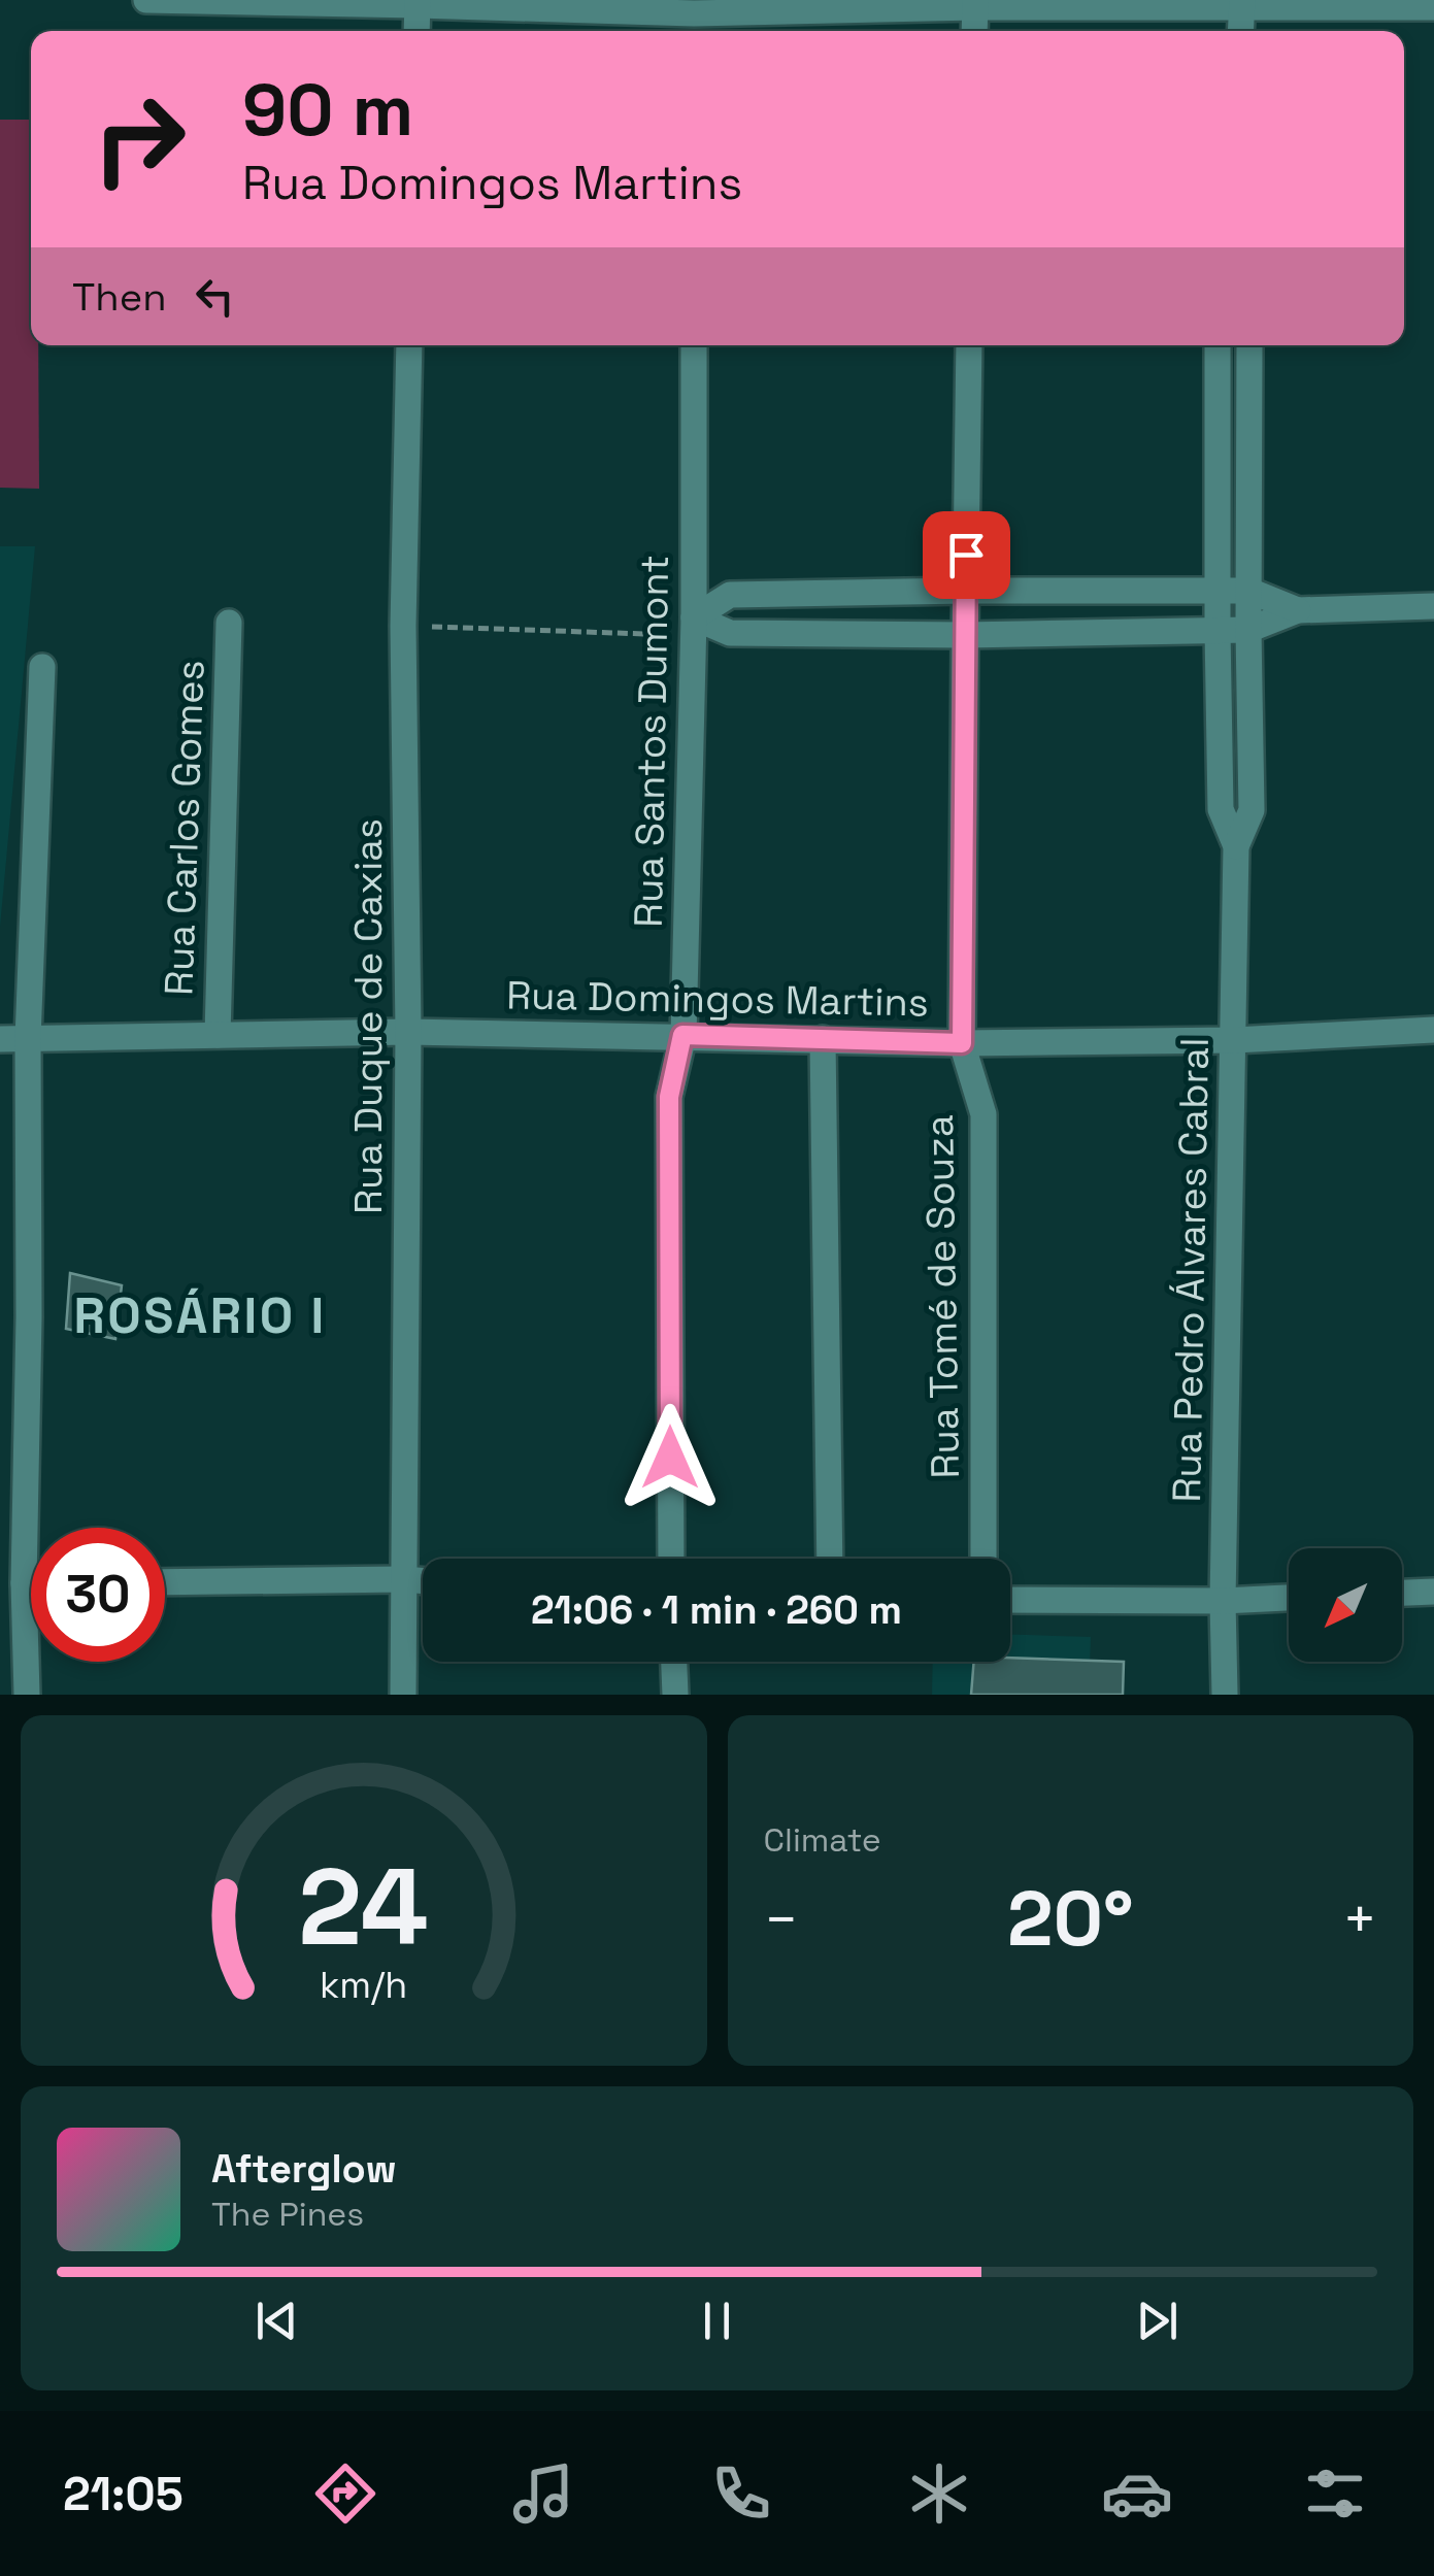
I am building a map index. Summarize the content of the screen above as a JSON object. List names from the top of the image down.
{
  "streets": {
    "street": [
      "Rua Santos Dumont",
      "Rua Carlos Gomes",
      "Rua Domingos Martins",
      "Rua Duque de Caxias",
      "Rua Pedro Álvares Cabral",
      "Rua Tomé de Souza"
    ]
  },
  "crossings": [
    ["Rua Santos Dumont", "Rua Domingos Martins"],
    ["Rua Carlos Gomes", "Rua Domingos Martins"],
    ["Rua Domingos Martins", "Rua Duque de Caxias"],
    ["Rua Domingos Martins", "Rua Pedro Álvares Cabral"],
    ["Rua Domingos Martins", "Rua Tomé de Souza"]
  ],
  "districts": ["ROSÁRIO I"],
  "north": "bottom left",
  "page": {
    "turn": ["90 m", "Rua Domingos Martins"],
    "then": "Then",
    "limit": "30",
    "trip": "21:06 · 1 min · 260 m",
    "tile": "Climate",
    "heat": ["−", "20°", "+"],
    "song": ["Afterglow", "The Pines"],
    "tabs": "21:05",
    "gauge": ["24", "km/h"]
  }
}
